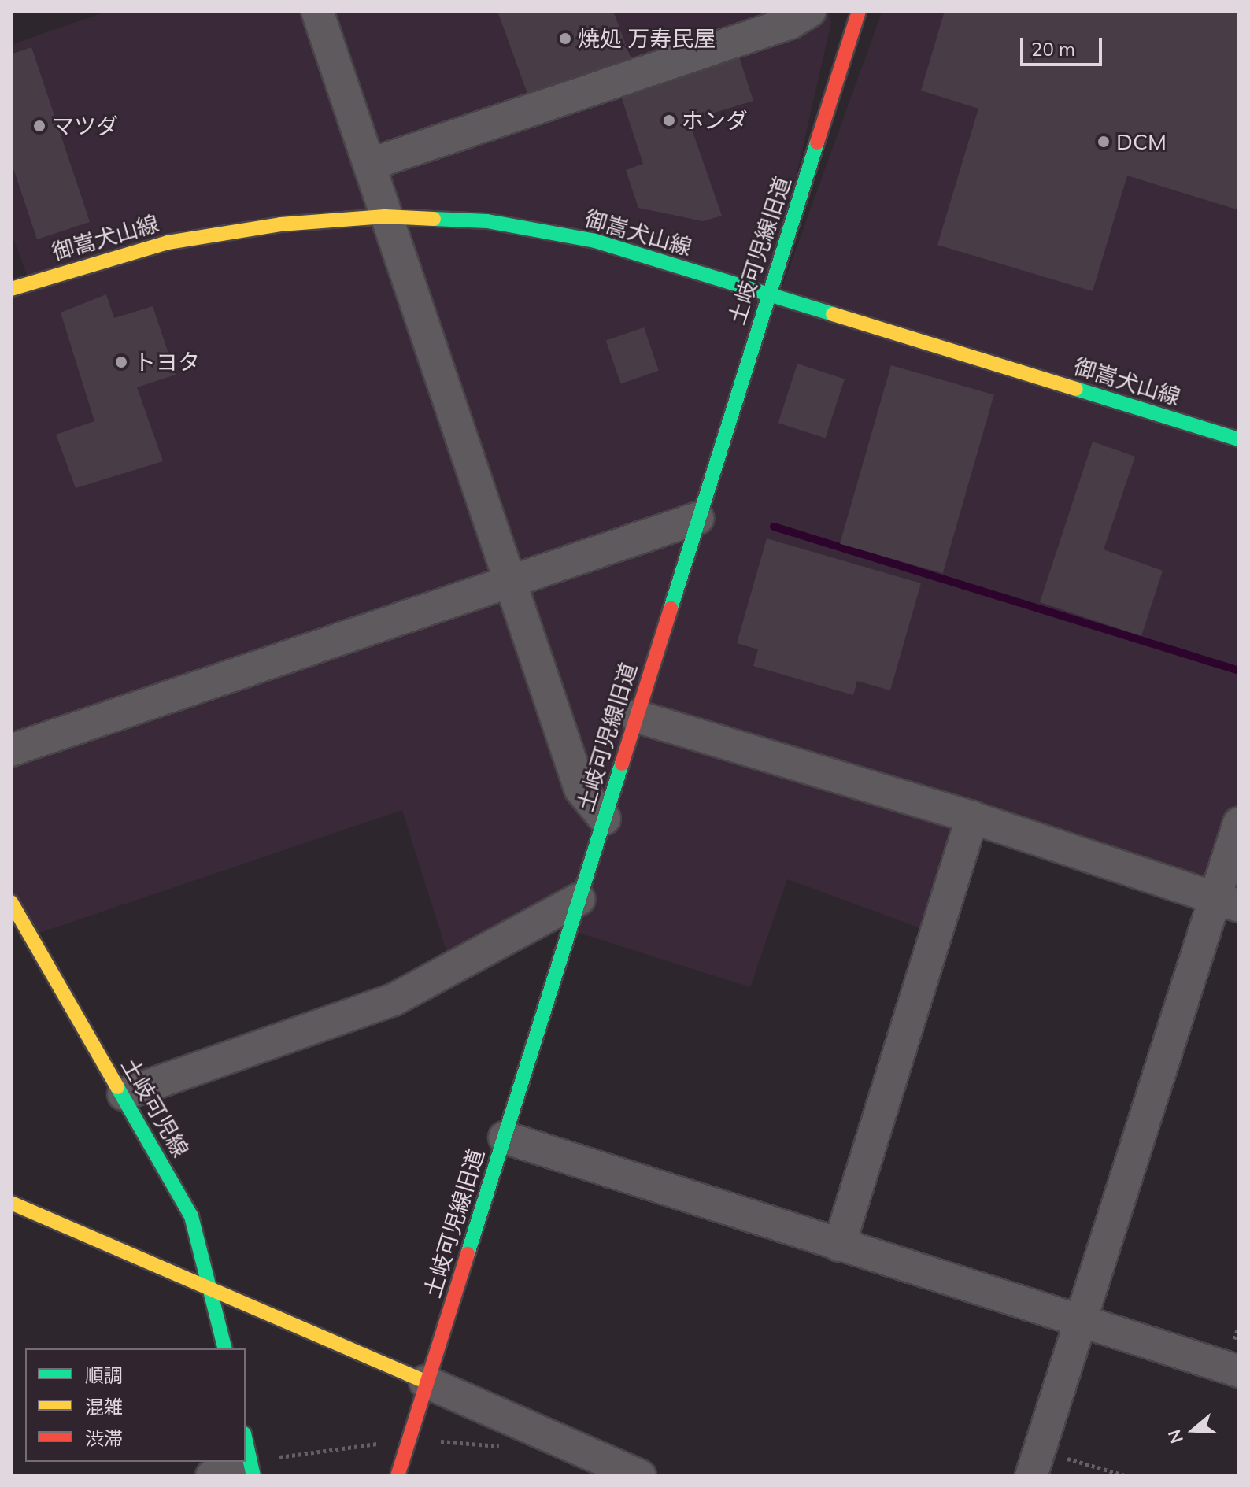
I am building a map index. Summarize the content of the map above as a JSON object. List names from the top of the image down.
{
  "streets": {
    "street": ["御嵩犬山線", "土岐可児線旧道", "土岐可児線"]
  },
  "crossings": [
    ["御嵩犬山線", "土岐可児線旧道"]
  ],
  "places": [
    "焼処 万寿民屋",
    "ホンダ",
    "マツダ",
    "DCM",
    "トヨタ"
  ],
  "legend": ["順調", "混雑", "渋滞"],
  "scale_bar": "20 m",
  "north": "left"
}
